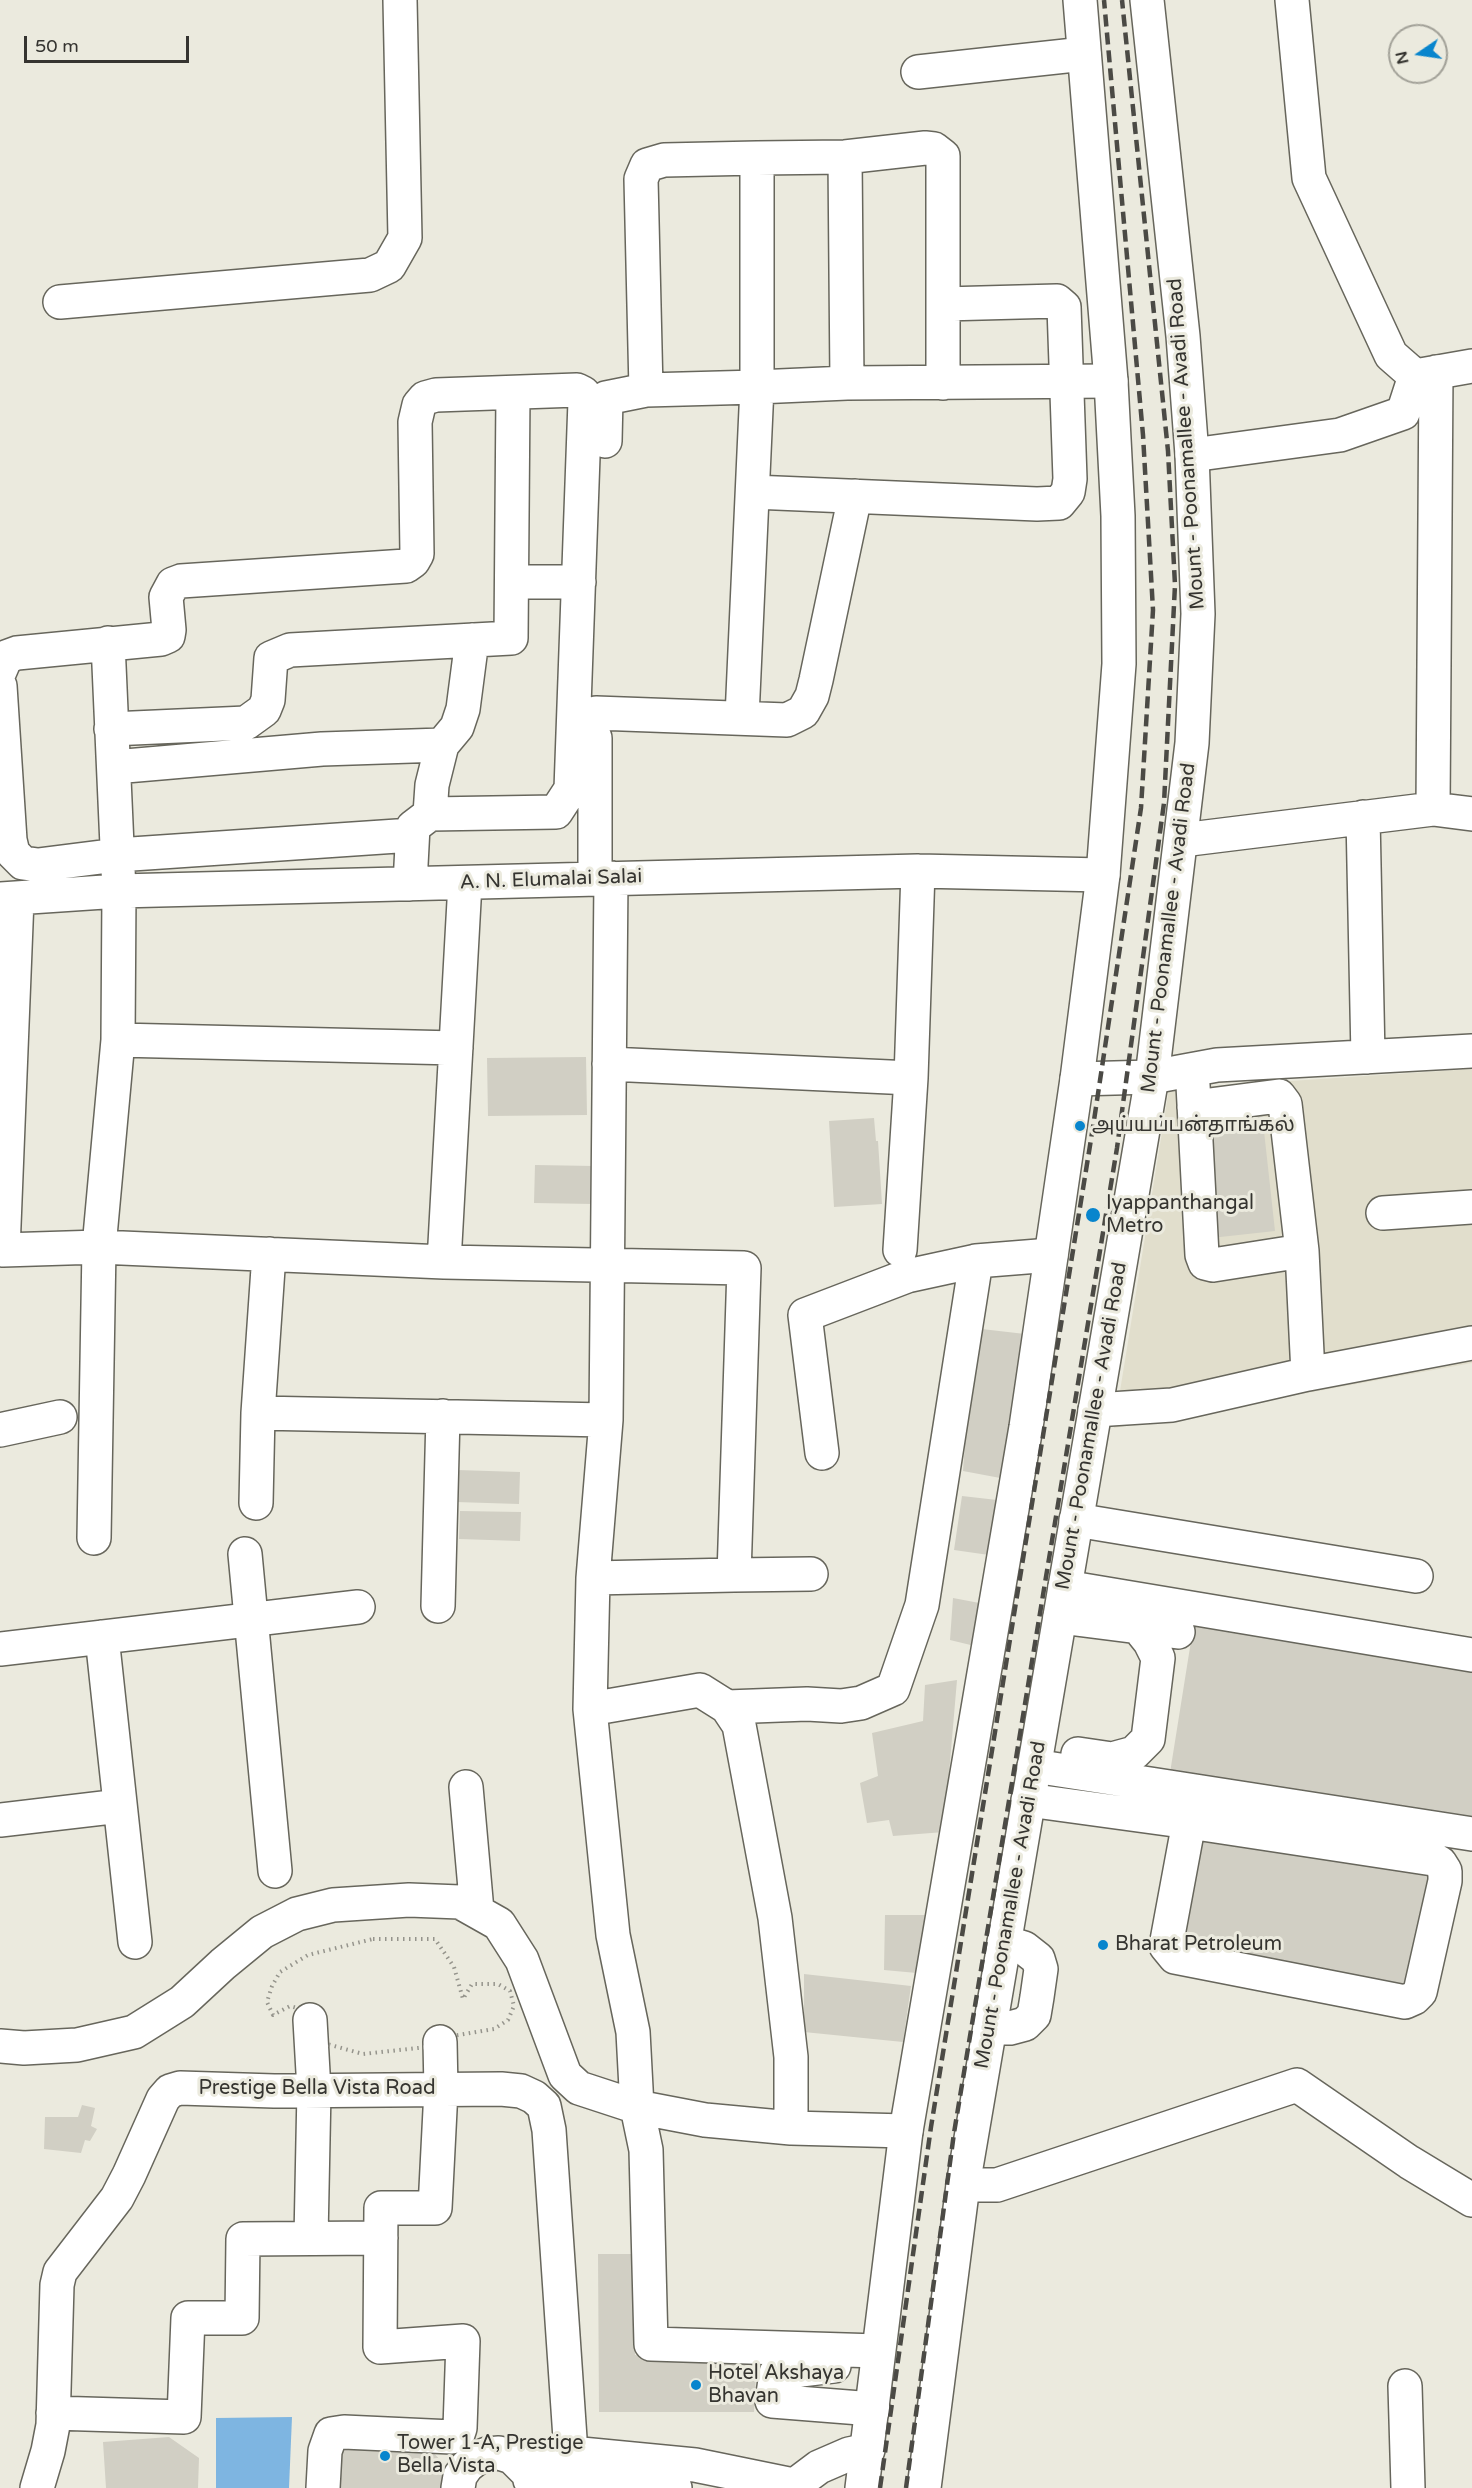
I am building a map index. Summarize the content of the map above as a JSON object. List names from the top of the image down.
{
  "streets": {
    "street": ["Mount - Poonamallee - Avadi Road", "A. N. Elumalai Salai", "Prestige Bella Vista Road"]
  },
  "places": [
    "அய்யப்பன்தாங்கல்",
    "Iyappanthangal Metro",
    "Bharat Petroleum",
    "Hotel Akshaya Bhavan",
    "Tower 1-A, Prestige Bella Vista"
  ],
  "scale_bar": "50 m",
  "north": "left"
}
